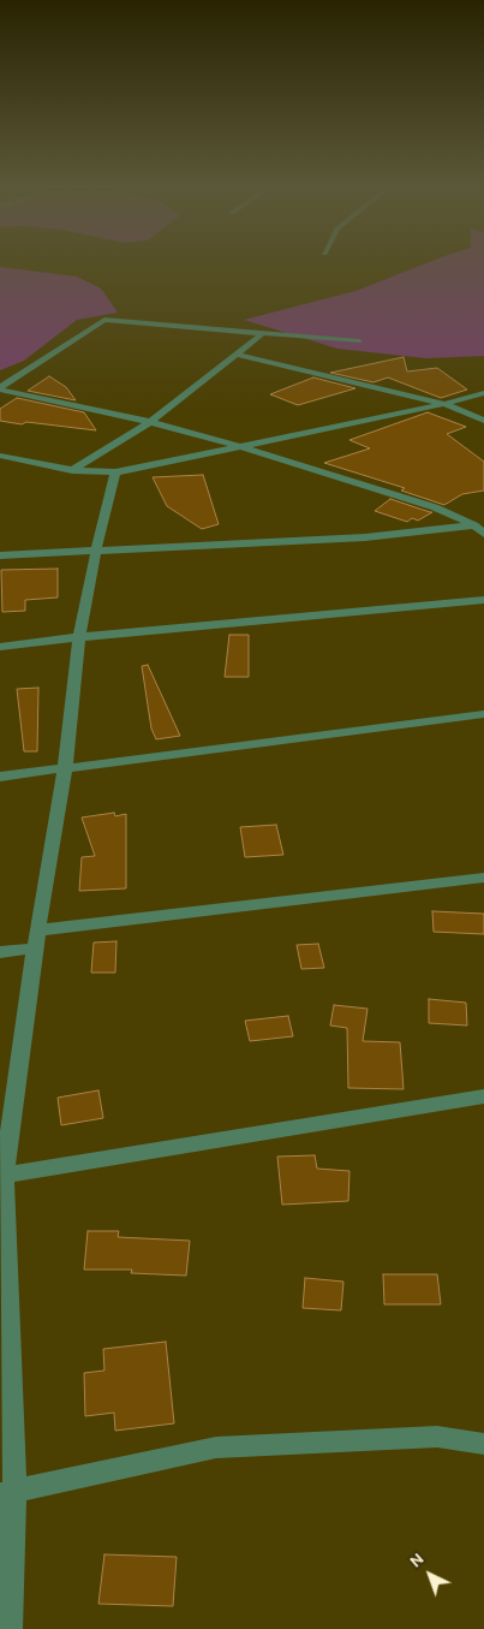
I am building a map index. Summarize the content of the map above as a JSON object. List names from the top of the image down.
{
  "north": "top left"
}
